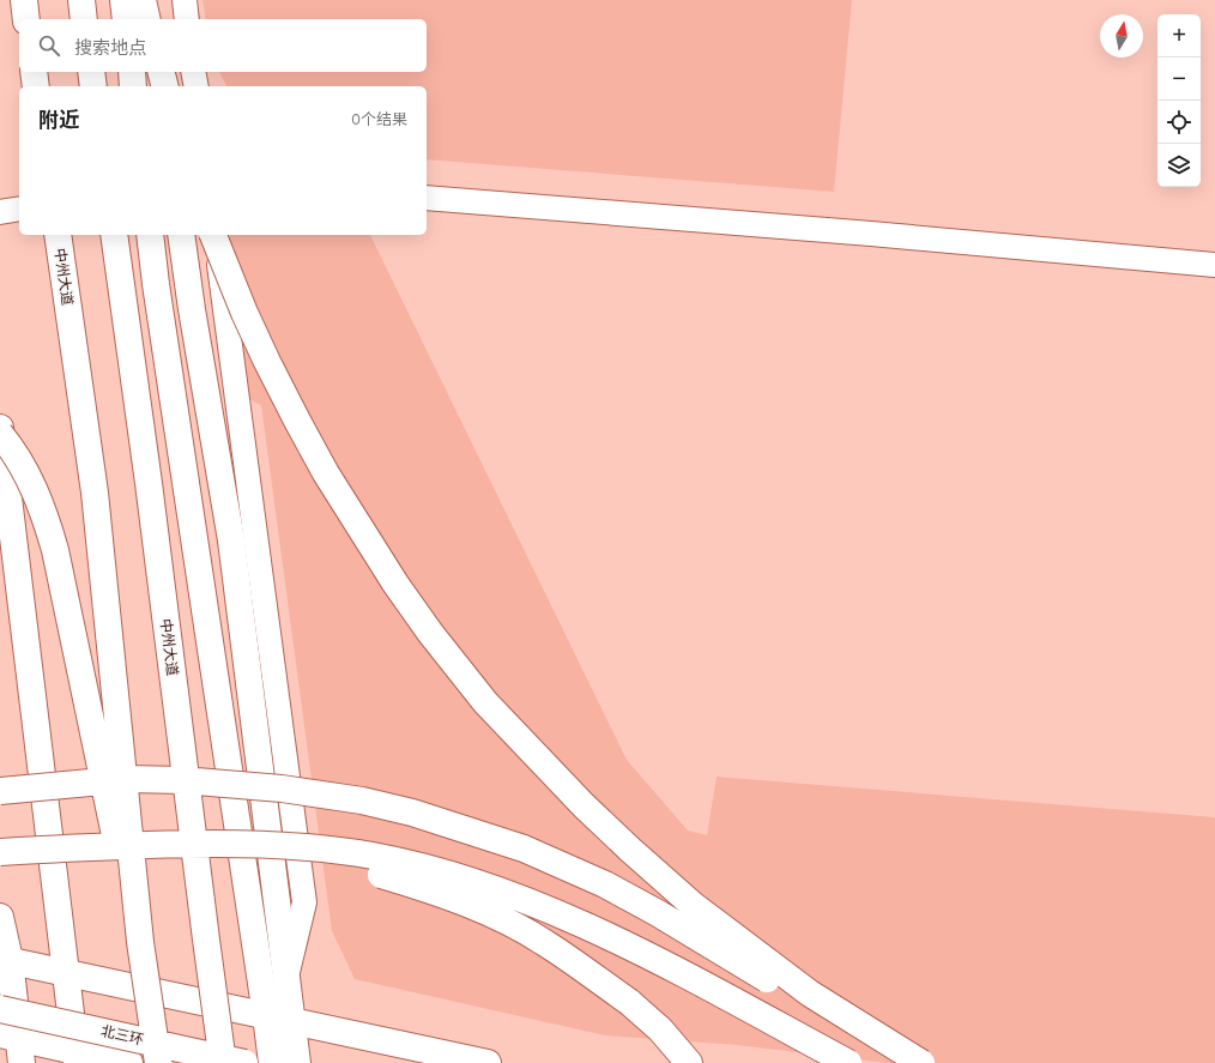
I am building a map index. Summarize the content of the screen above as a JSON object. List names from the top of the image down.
{
  "streets": {
    "main road": ["中州大道", "北三环"]
  },
  "north": "top",
  "page": {
    "map_buttons": ["+", "−"],
    "search": "搜索地点",
    "heading": ["附近", "0个结果"]
  }
}
